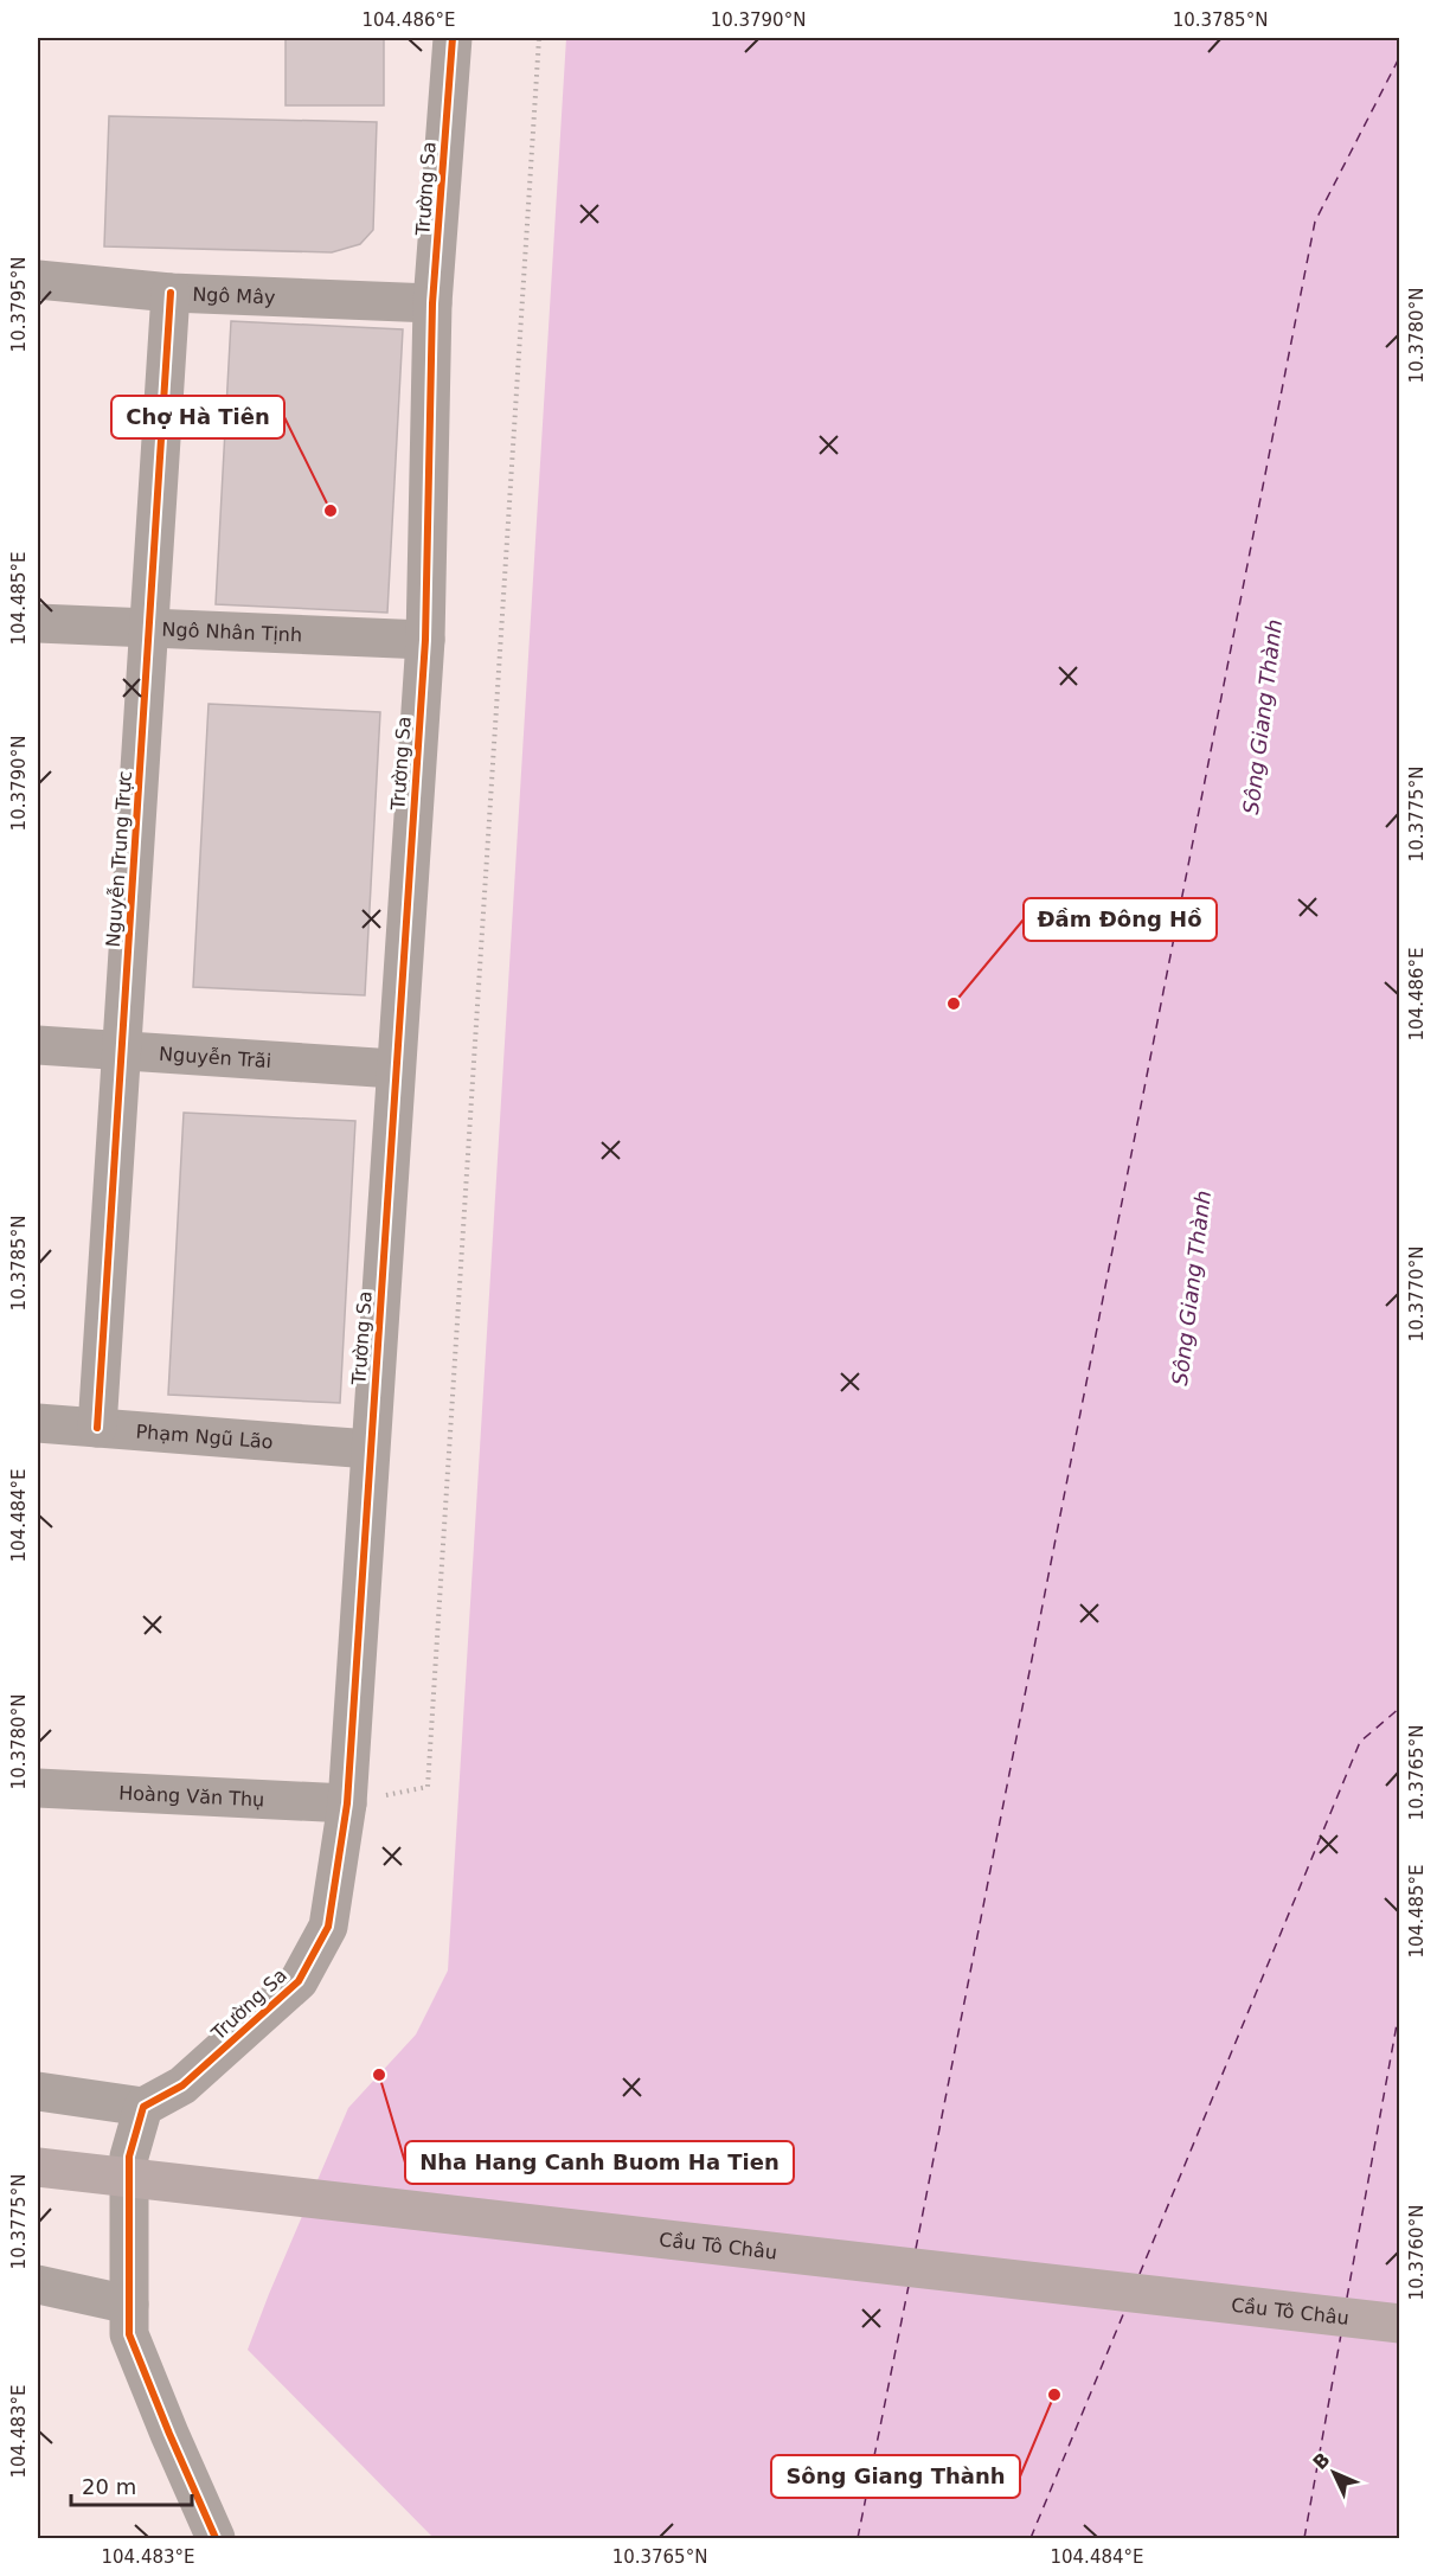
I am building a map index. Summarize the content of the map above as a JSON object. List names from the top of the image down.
{
  "streets": {
    "highway": ["Cầu Tô Châu"],
    "street": [
      "Trường Sa",
      "Ngô Mây",
      "Ngô Nhân Tịnh",
      "Nguyễn Trung Trực",
      "Nguyễn Trãi",
      "Phạm Ngũ Lão",
      "Hoàng Văn Thụ"
    ]
  },
  "crossings": [
    ["Trường Sa", "Ngô Mây"],
    ["Trường Sa", "Ngô Nhân Tịnh"],
    ["Trường Sa", "Nguyễn Trãi"],
    ["Trường Sa", "Phạm Ngũ Lão"],
    ["Trường Sa", "Hoàng Văn Thụ"],
    ["Ngô Mây", "Nguyễn Trung Trực"],
    ["Ngô Nhân Tịnh", "Nguyễn Trung Trực"],
    ["Nguyễn Trung Trực", "Nguyễn Trãi"],
    ["Nguyễn Trung Trực", "Phạm Ngũ Lão"]
  ],
  "water": ["Sông Giang Thành"],
  "places": [
    "Chợ Hà Tiên",
    "Đầm Đông Hồ",
    "Nha Hang Canh Buom Ha Tien",
    "Sông Giang Thành"
  ],
  "scale_bar": "20 m",
  "north": "top left",
  "coordinates": [
    "104.486°E",
    "10.3790°N",
    "10.3785°N",
    "10.3795°N",
    "10.3780°N",
    "104.485°E",
    "10.3775°N",
    "10.3770°N",
    "104.484°E",
    "10.3765°N",
    "10.3760°N",
    "104.483°E"
  ]
}
